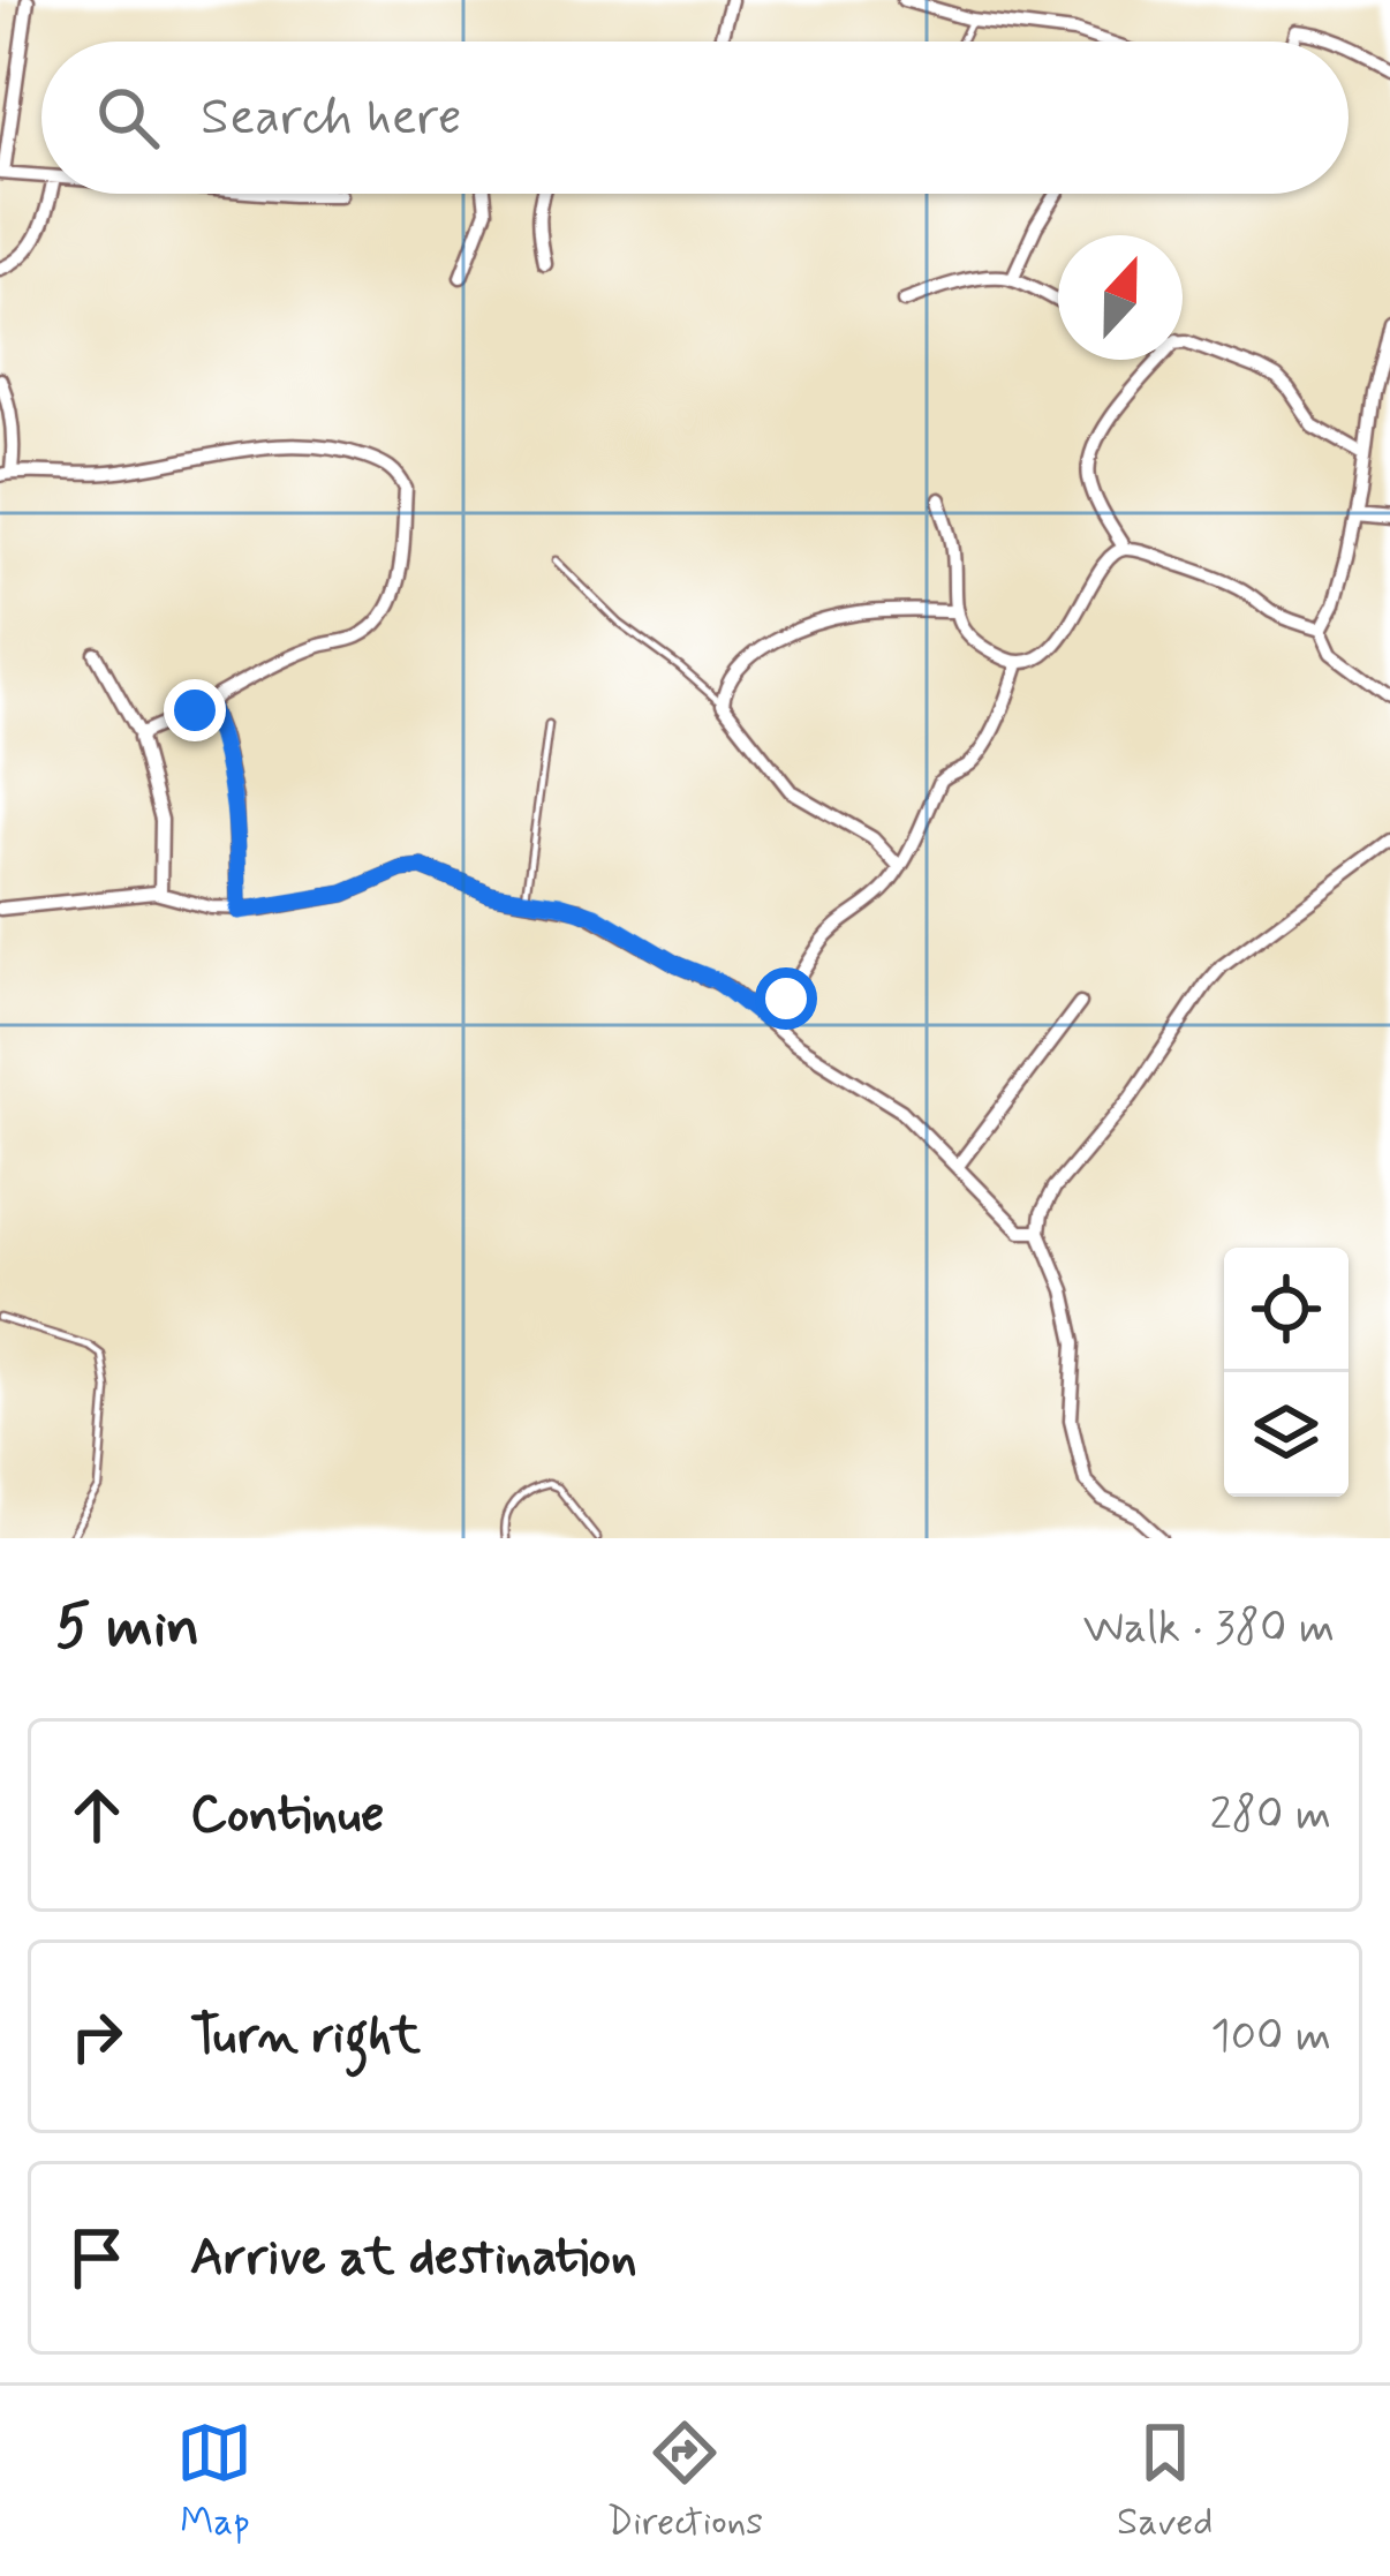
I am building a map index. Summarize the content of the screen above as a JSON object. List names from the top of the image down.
{
  "north": "top",
  "page": {
    "search": "Search here",
    "heading": ["5 min", "Walk · 380 m"],
    "list": [
      ["Continue", "280 m"],
      ["Turn right", "100 m"],
      "Arrive at destination"
    ],
    "nav": ["Map", "Directions", "Saved"]
  }
}
